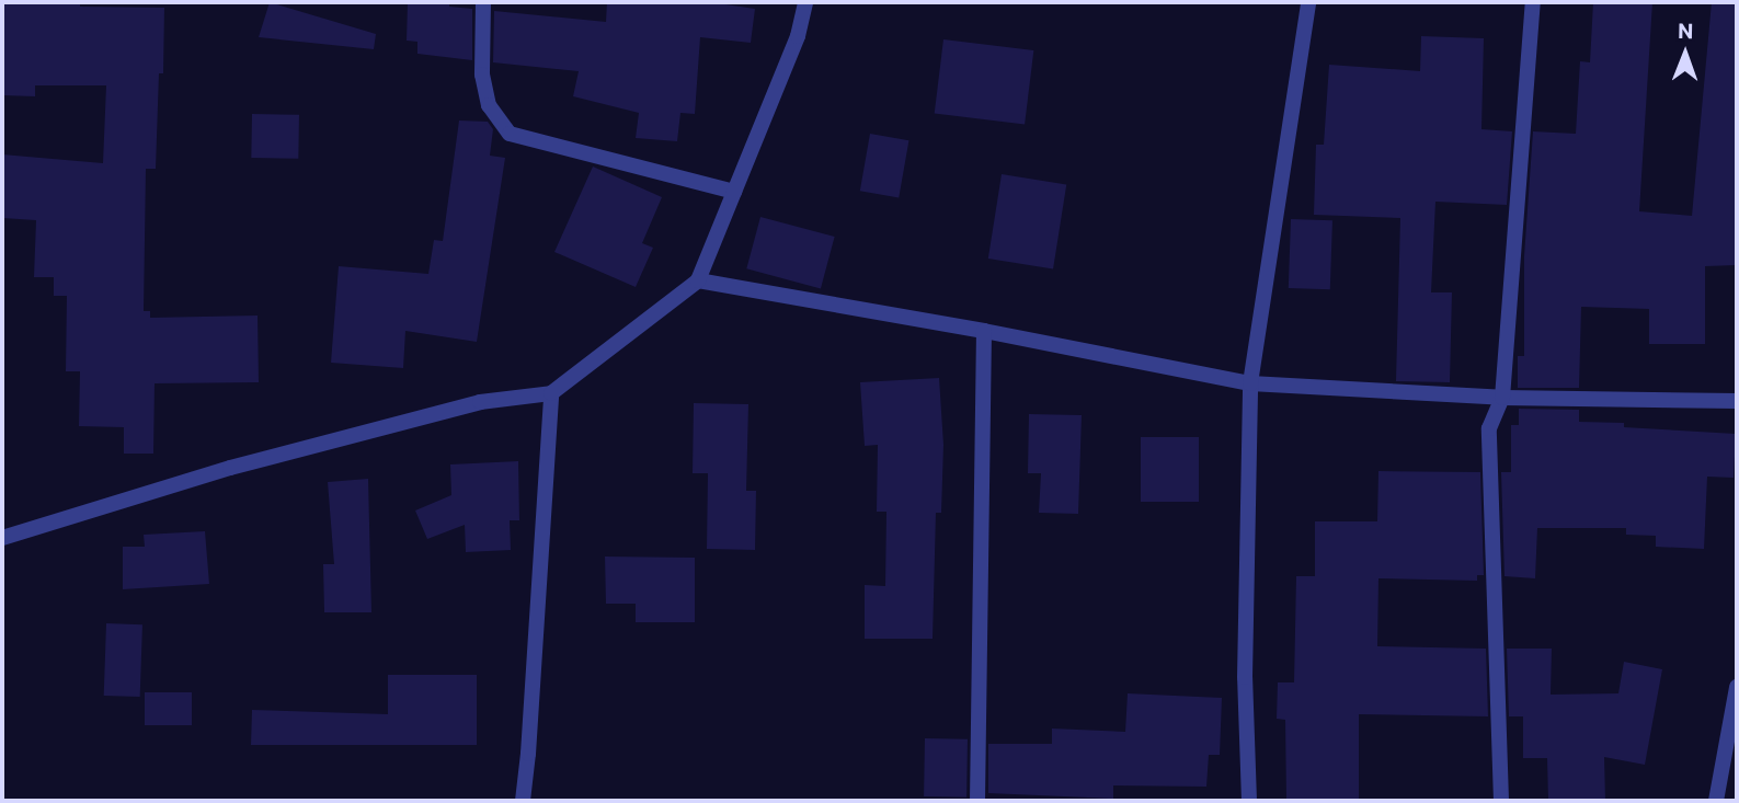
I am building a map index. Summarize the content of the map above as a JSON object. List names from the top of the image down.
{
  "north": "top"
}
